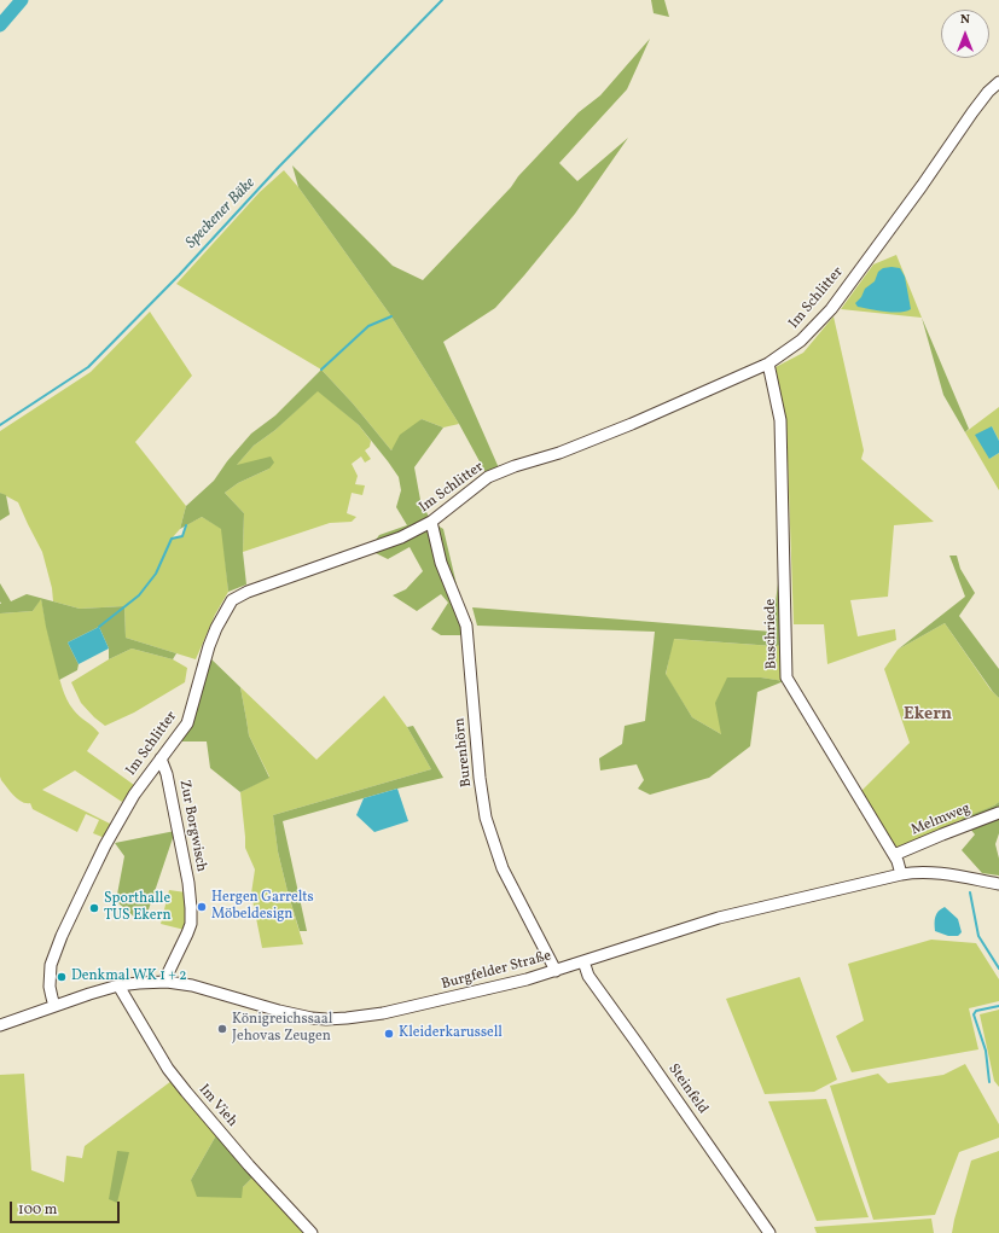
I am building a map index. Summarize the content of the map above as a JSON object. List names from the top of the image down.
{
  "streets": {
    "street": [
      "Im Schlitter",
      "Buschriede",
      "Burenhörn",
      "Melmweg",
      "Zur Borgwisch",
      "Burgfelder Straße",
      "Steinfeld",
      "Im Vieh"
    ]
  },
  "crossings": [
    ["Im Schlitter", "Buschriede"],
    ["Im Schlitter", "Burenhörn"],
    ["Im Schlitter", "Zur Borgwisch"],
    ["Im Schlitter", "Burgfelder Straße"],
    ["Buschriede", "Melmweg"],
    ["Buschriede", "Burgfelder Straße"],
    ["Burenhörn", "Burgfelder Straße"],
    ["Zur Borgwisch", "Burgfelder Straße"],
    ["Burgfelder Straße", "Steinfeld"],
    ["Burgfelder Straße", "Im Vieh"]
  ],
  "districts": ["Ekern"],
  "water": ["Speckener Bäke"],
  "places": [
    "Hergen Garrelts Möbeldesign",
    "Sporthalle TUS Ekern",
    "Denkmal WK 1 + 2",
    "Königreichssaal Jehovas Zeugen",
    "Kleiderkarussell"
  ],
  "scale_bar": "100 m",
  "north": "top"
}
